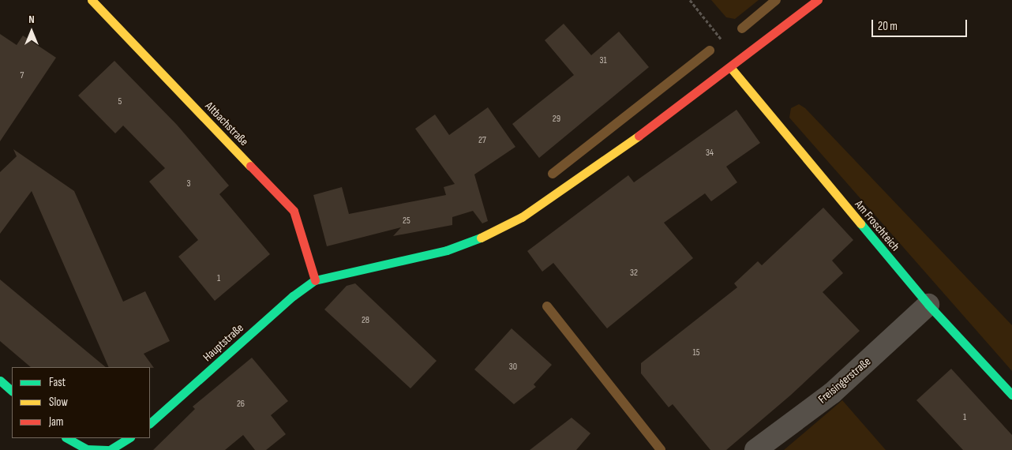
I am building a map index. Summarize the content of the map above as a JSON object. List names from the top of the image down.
{
  "streets": {
    "street": [
      "Altbachstraße",
      "Am Froschteich",
      "Hauptstraße",
      "Freisingerstraße"
    ]
  },
  "crossings": [
    ["Altbachstraße", "Hauptstraße"],
    ["Am Froschteich", "Freisingerstraße"]
  ],
  "house_numbers": [
    "31",
    "7",
    "5",
    "29",
    "27",
    "34",
    "3",
    "25",
    "32",
    "1",
    "28",
    "15",
    "30",
    "26",
    "1"
  ],
  "legend": ["Fast", "Slow", "Jam"],
  "scale_bar": "20 m",
  "north": "top"
}
